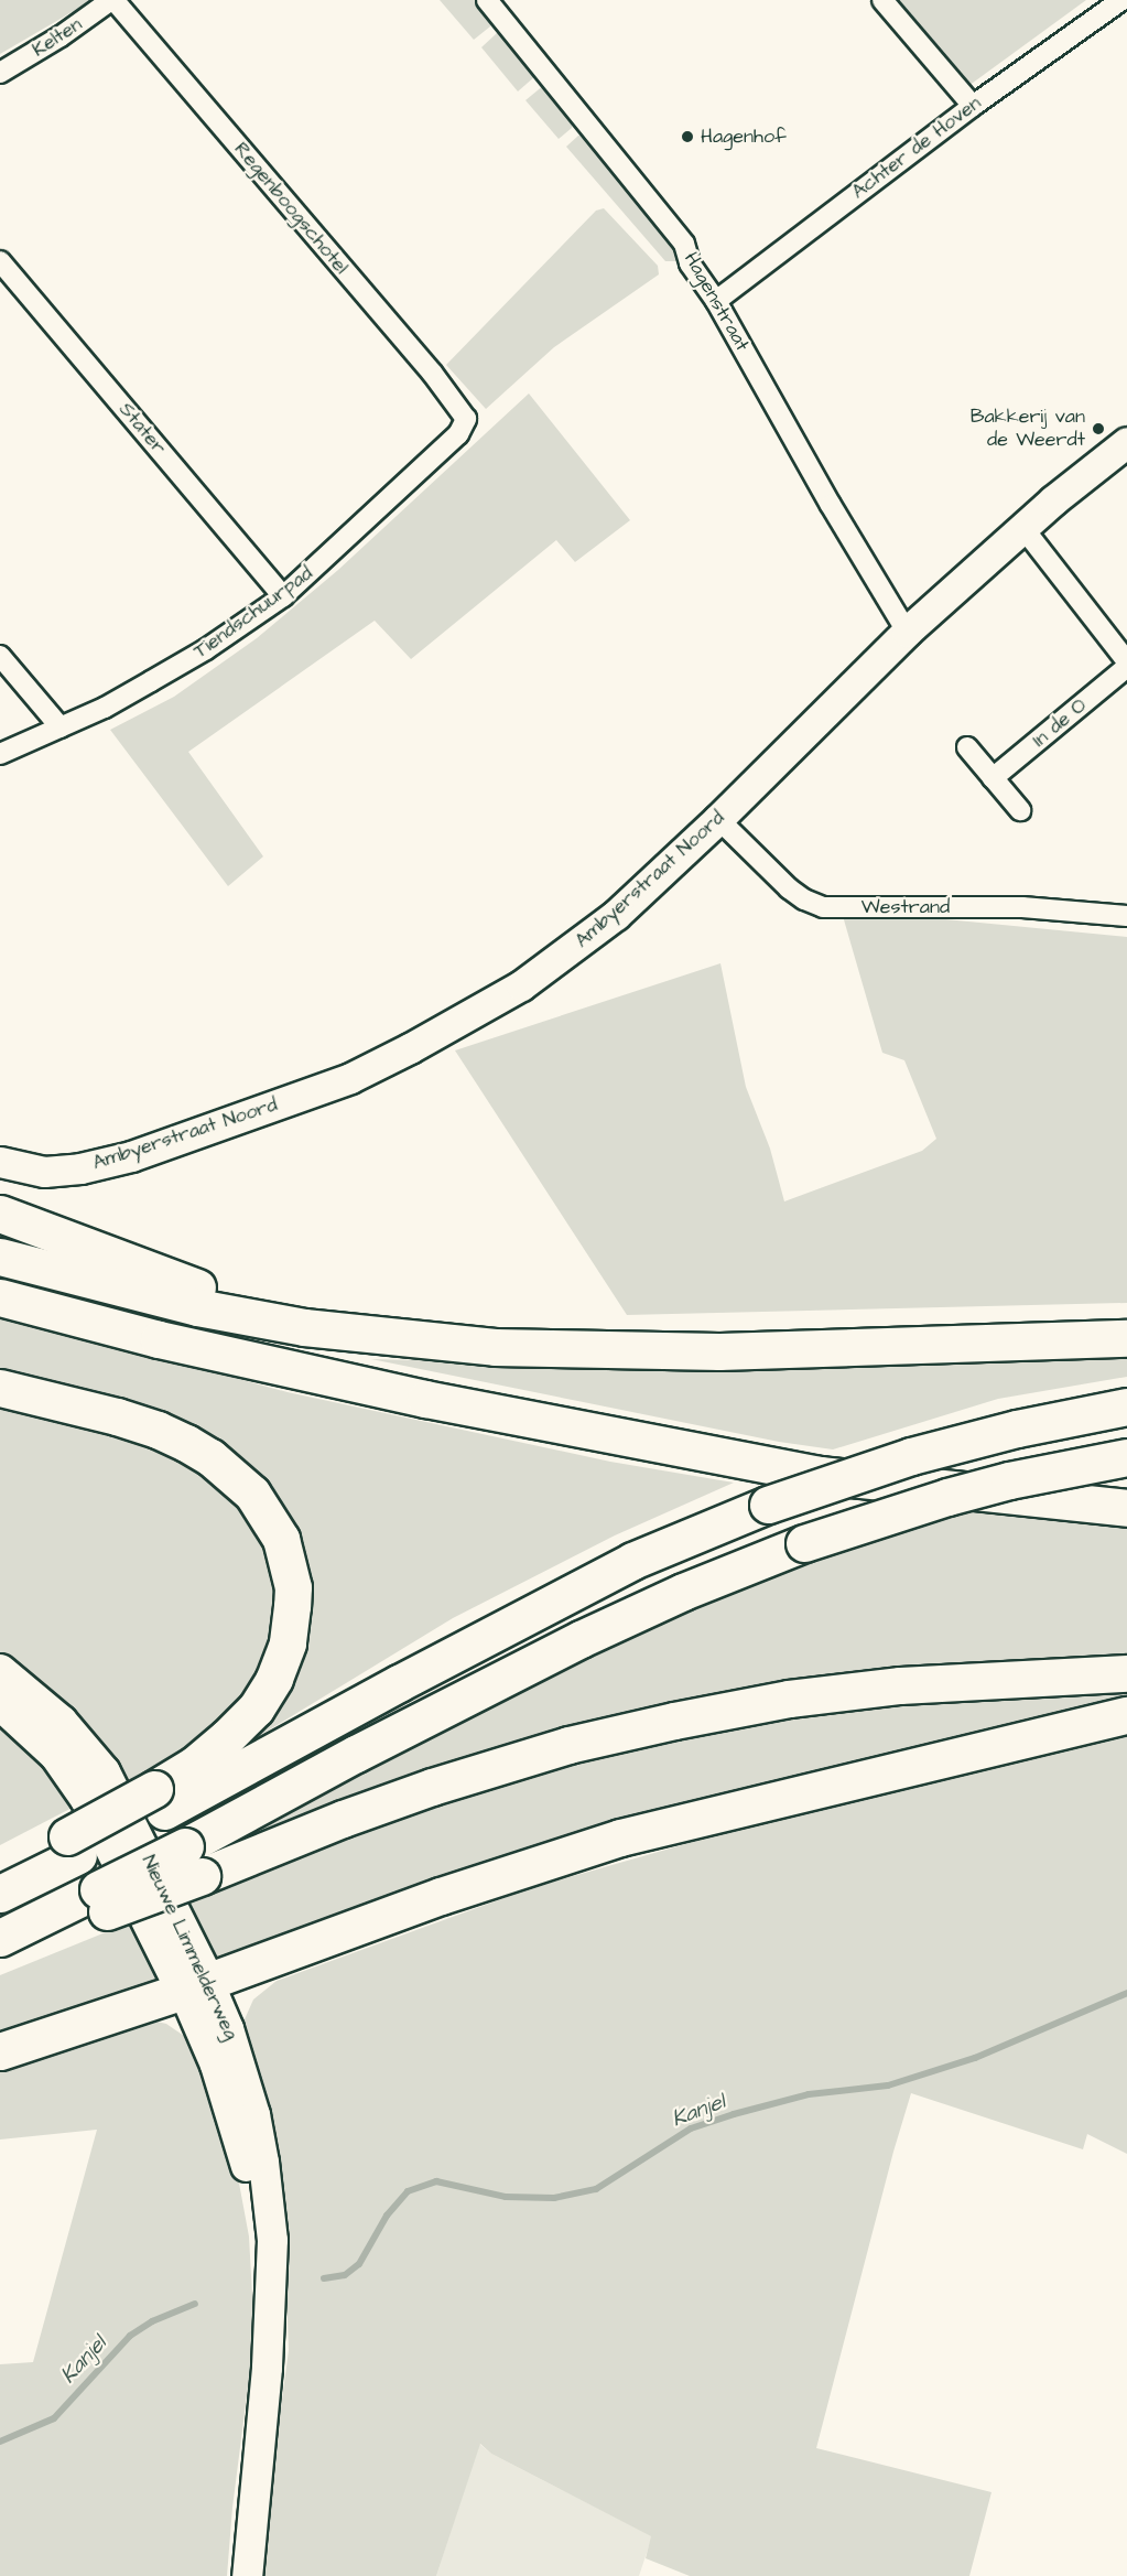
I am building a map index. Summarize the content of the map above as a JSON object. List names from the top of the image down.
{
  "streets": {
    "main road": ["Nieuwe Limmelderweg"],
    "street": [
      "Kelten",
      "Achter de Hoven",
      "Regenboogschotel",
      "Hagenstraat",
      "Stater",
      "Tiendschuurpad",
      "In de O",
      "Ambyerstraat Noord",
      "Westrand"
    ]
  },
  "crossings": [
    ["Kelten", "Regenboogschotel"],
    ["Achter de Hoven", "Hagenstraat"],
    ["Regenboogschotel", "Tiendschuurpad"],
    ["Hagenstraat", "Ambyerstraat Noord"],
    ["Stater", "Tiendschuurpad"],
    ["Ambyerstraat Noord", "Westrand"]
  ],
  "water": ["Kanjel"],
  "places": ["Hagenhof", "Bakkerij van de Weerdt"]
}
